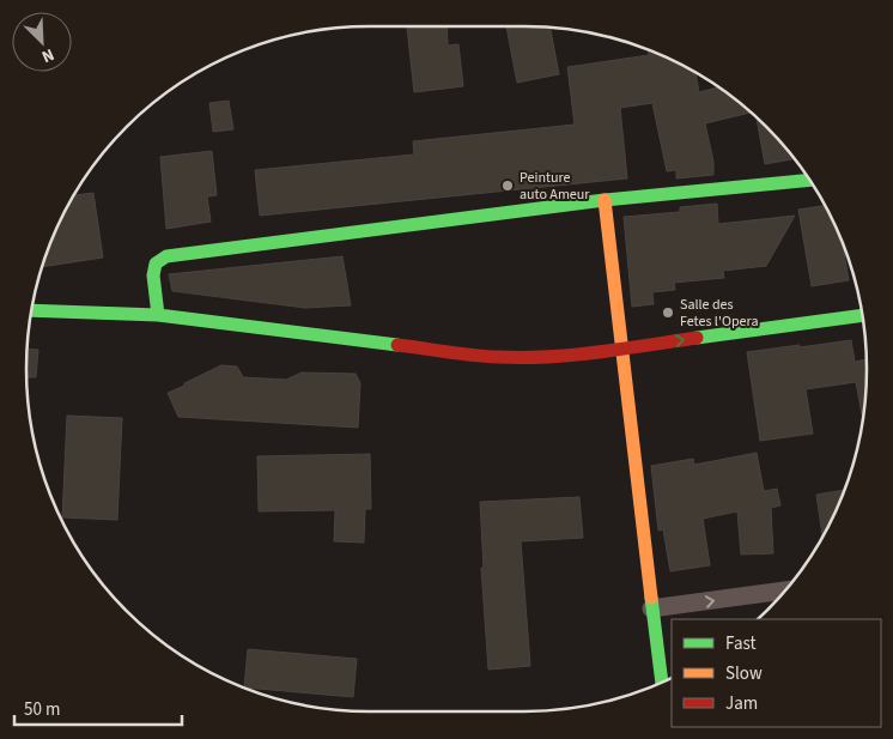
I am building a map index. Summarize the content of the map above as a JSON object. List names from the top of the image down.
{
  "places": ["Peinture auto Ameur", "Salle des Fetes l'Opera"],
  "legend": ["Fast", "Slow", "Jam"],
  "scale_bar": "50 m",
  "north": "bottom right"
}
